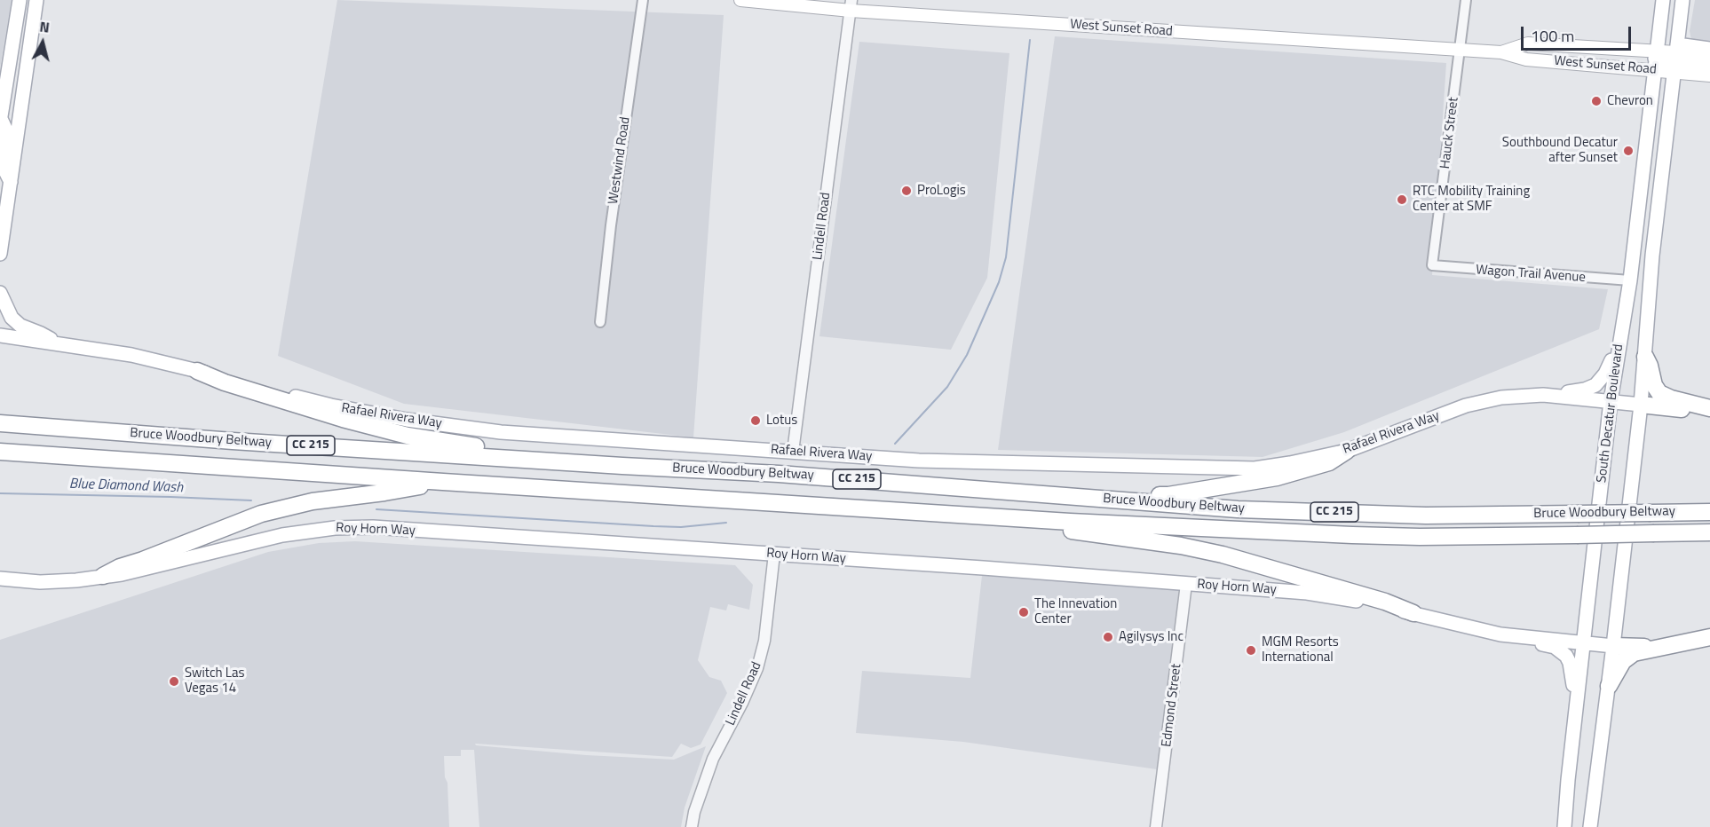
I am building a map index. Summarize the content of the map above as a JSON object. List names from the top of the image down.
{
  "streets": {
    "highway": ["Bruce Woodbury Beltway", "CC 215"],
    "main road": [
      "West Sunset Road",
      "South Decatur Boulevard",
      "Rafael Rivera Way",
      "Roy Horn Way"
    ],
    "street": [
      "Hauck Street",
      "Westwind Road",
      "Lindell Road",
      "Wagon Trail Avenue",
      "Edmond Street"
    ]
  },
  "crossings": [
    ["West Sunset Road", "Hauck Street"],
    ["West Sunset Road", "Lindell Road"],
    ["West Sunset Road", "South Decatur Boulevard"],
    ["Hauck Street", "Wagon Trail Avenue"],
    ["Lindell Road", "Rafael Rivera Way"],
    ["Lindell Road", "Roy Horn Way"],
    ["Wagon Trail Avenue", "South Decatur Boulevard"],
    ["South Decatur Boulevard", "Rafael Rivera Way"],
    ["South Decatur Boulevard", "Roy Horn Way"],
    ["Roy Horn Way", "Edmond Street"]
  ],
  "water": ["Blue Diamond Wash"],
  "places": [
    "Chevron",
    "Southbound Decatur after Sunset",
    "ProLogis",
    "RTC Mobility Training Center at SMF",
    "Lotus",
    "The Innevation Center",
    "Agilysys Inc",
    "MGM Resorts International",
    "Switch Las Vegas 14"
  ],
  "scale_bar": "100 m",
  "north": "top"
}
